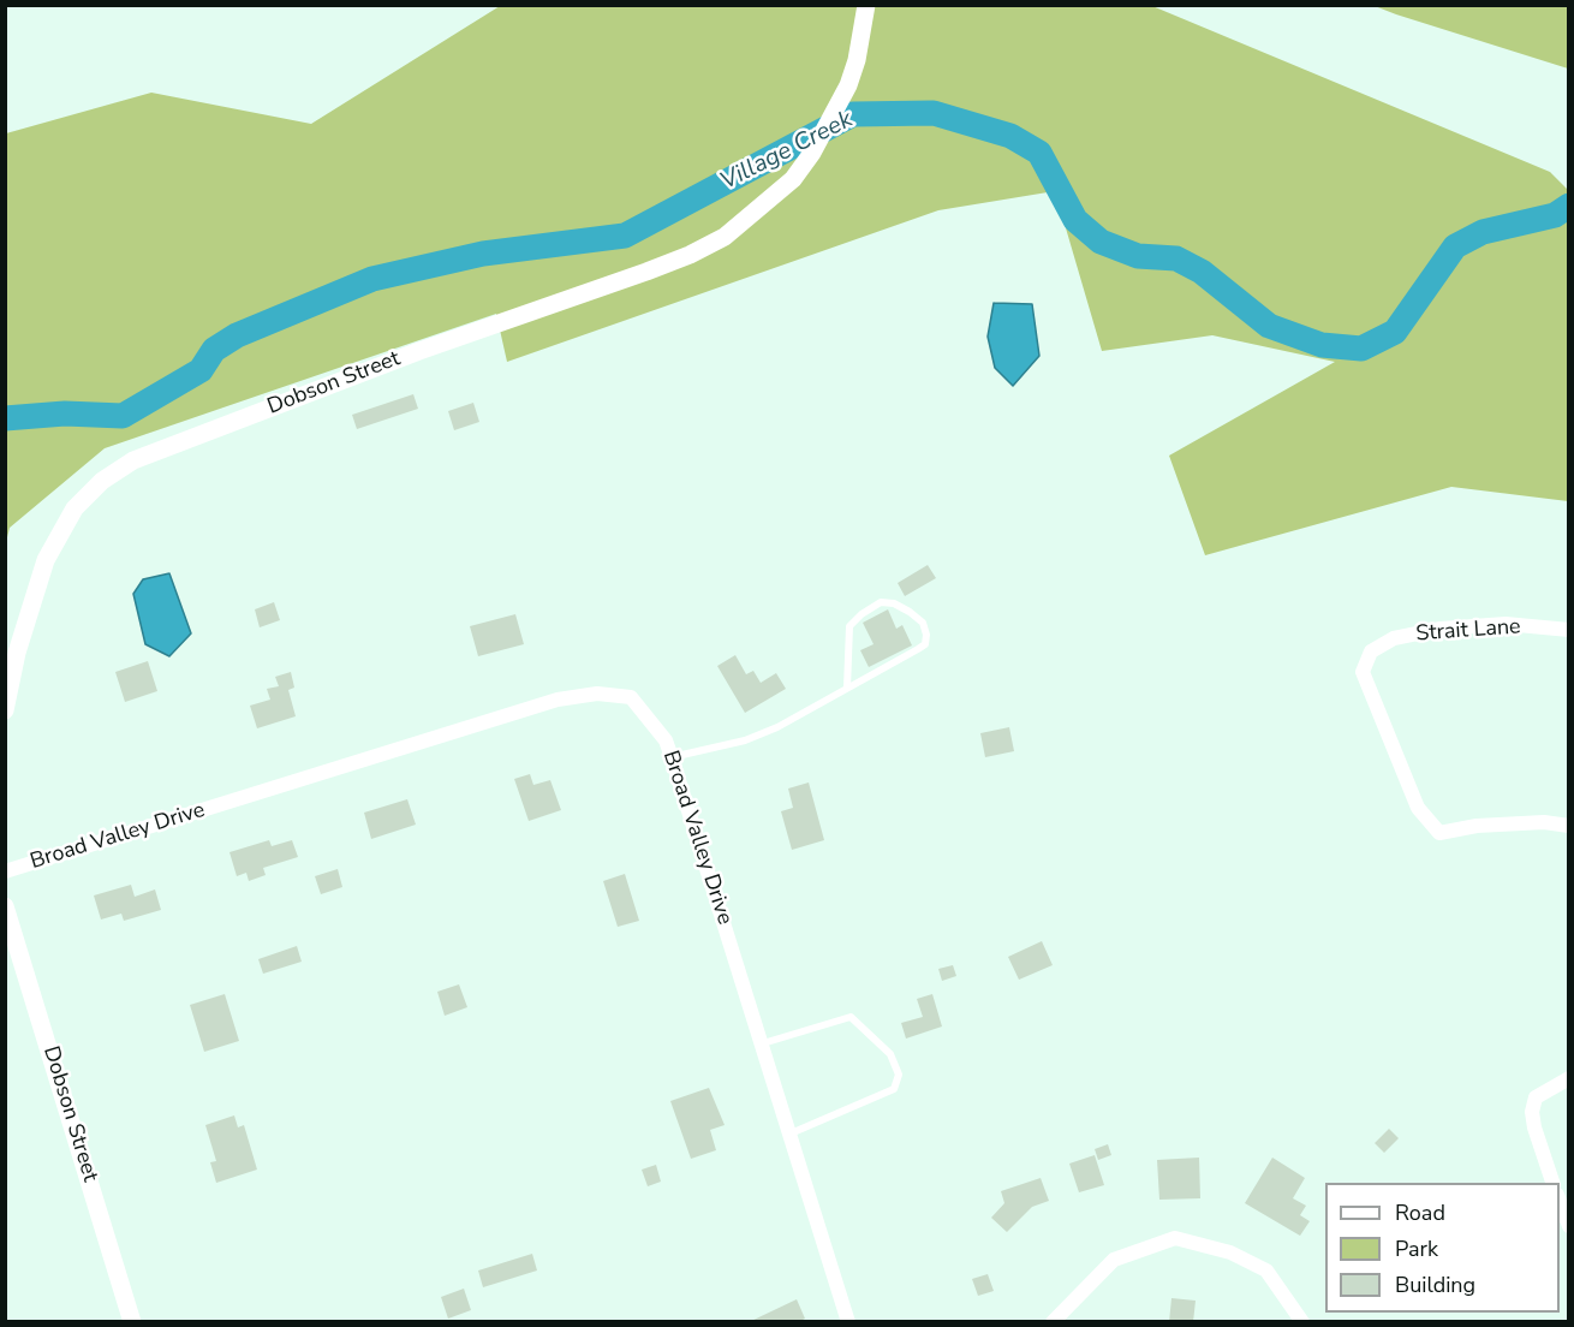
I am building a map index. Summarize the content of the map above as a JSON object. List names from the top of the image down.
{
  "streets": {
    "street": ["Dobson Street", "Strait Lane", "Broad Valley Drive"]
  },
  "water": ["Village Creek"],
  "legend": ["Road", "Park", "Building"]
}
